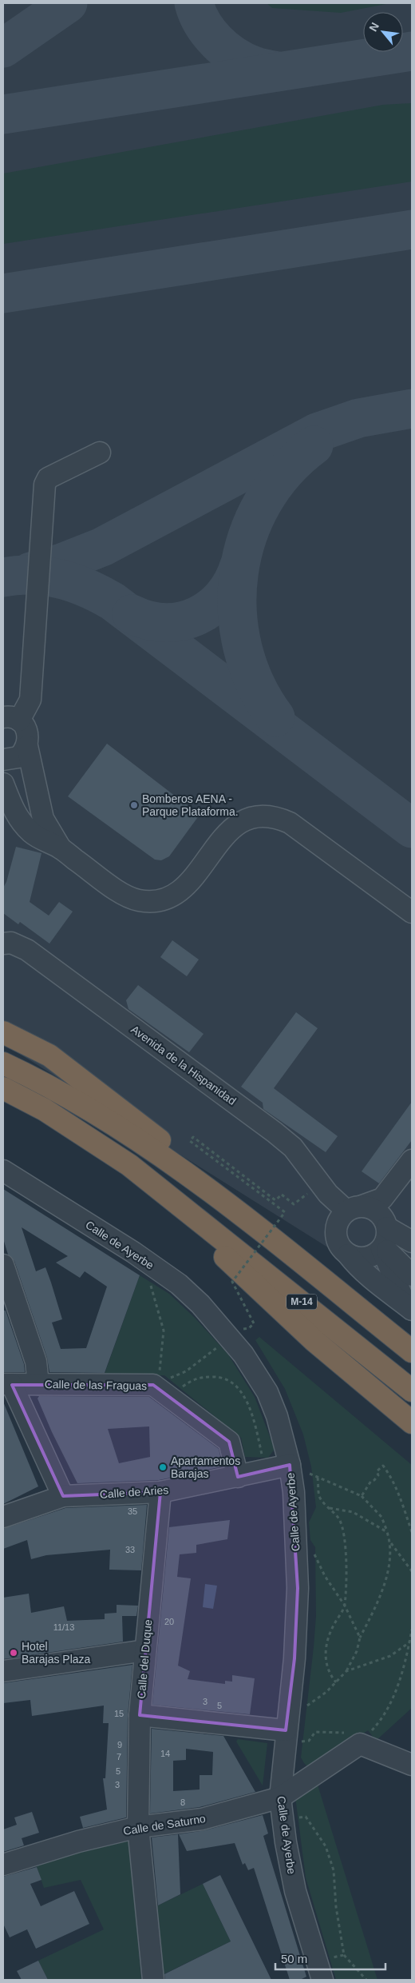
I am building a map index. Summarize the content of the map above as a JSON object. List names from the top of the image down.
{
  "streets": {
    "highway": ["M-14"],
    "street": [
      "Avenida de la Hispanidad",
      "Calle de Ayerbe",
      "Calle de las Fraguas",
      "Calle de Aries",
      "Calle del Duque",
      "Calle de Saturno"
    ]
  },
  "crossings": [
    ["Calle de Ayerbe", "Calle de Aries"],
    ["Calle de Ayerbe", "Calle de Saturno"],
    ["Calle de las Fraguas", "Calle de Aries"],
    ["Calle de Aries", "Calle del Duque"],
    ["Calle del Duque", "Calle de Saturno"]
  ],
  "places": ["Bomberos AENA - Parque Plataforma.", "Apartamentos Barajas", "Hotel Barajas Plaza"],
  "house_numbers": [
    "35",
    "33",
    "20",
    "11/13",
    "3",
    "5",
    "15",
    "9",
    "14",
    "7",
    "5",
    "3",
    "8"
  ],
  "scale_bar": "50 m",
  "north": "top left"
}
